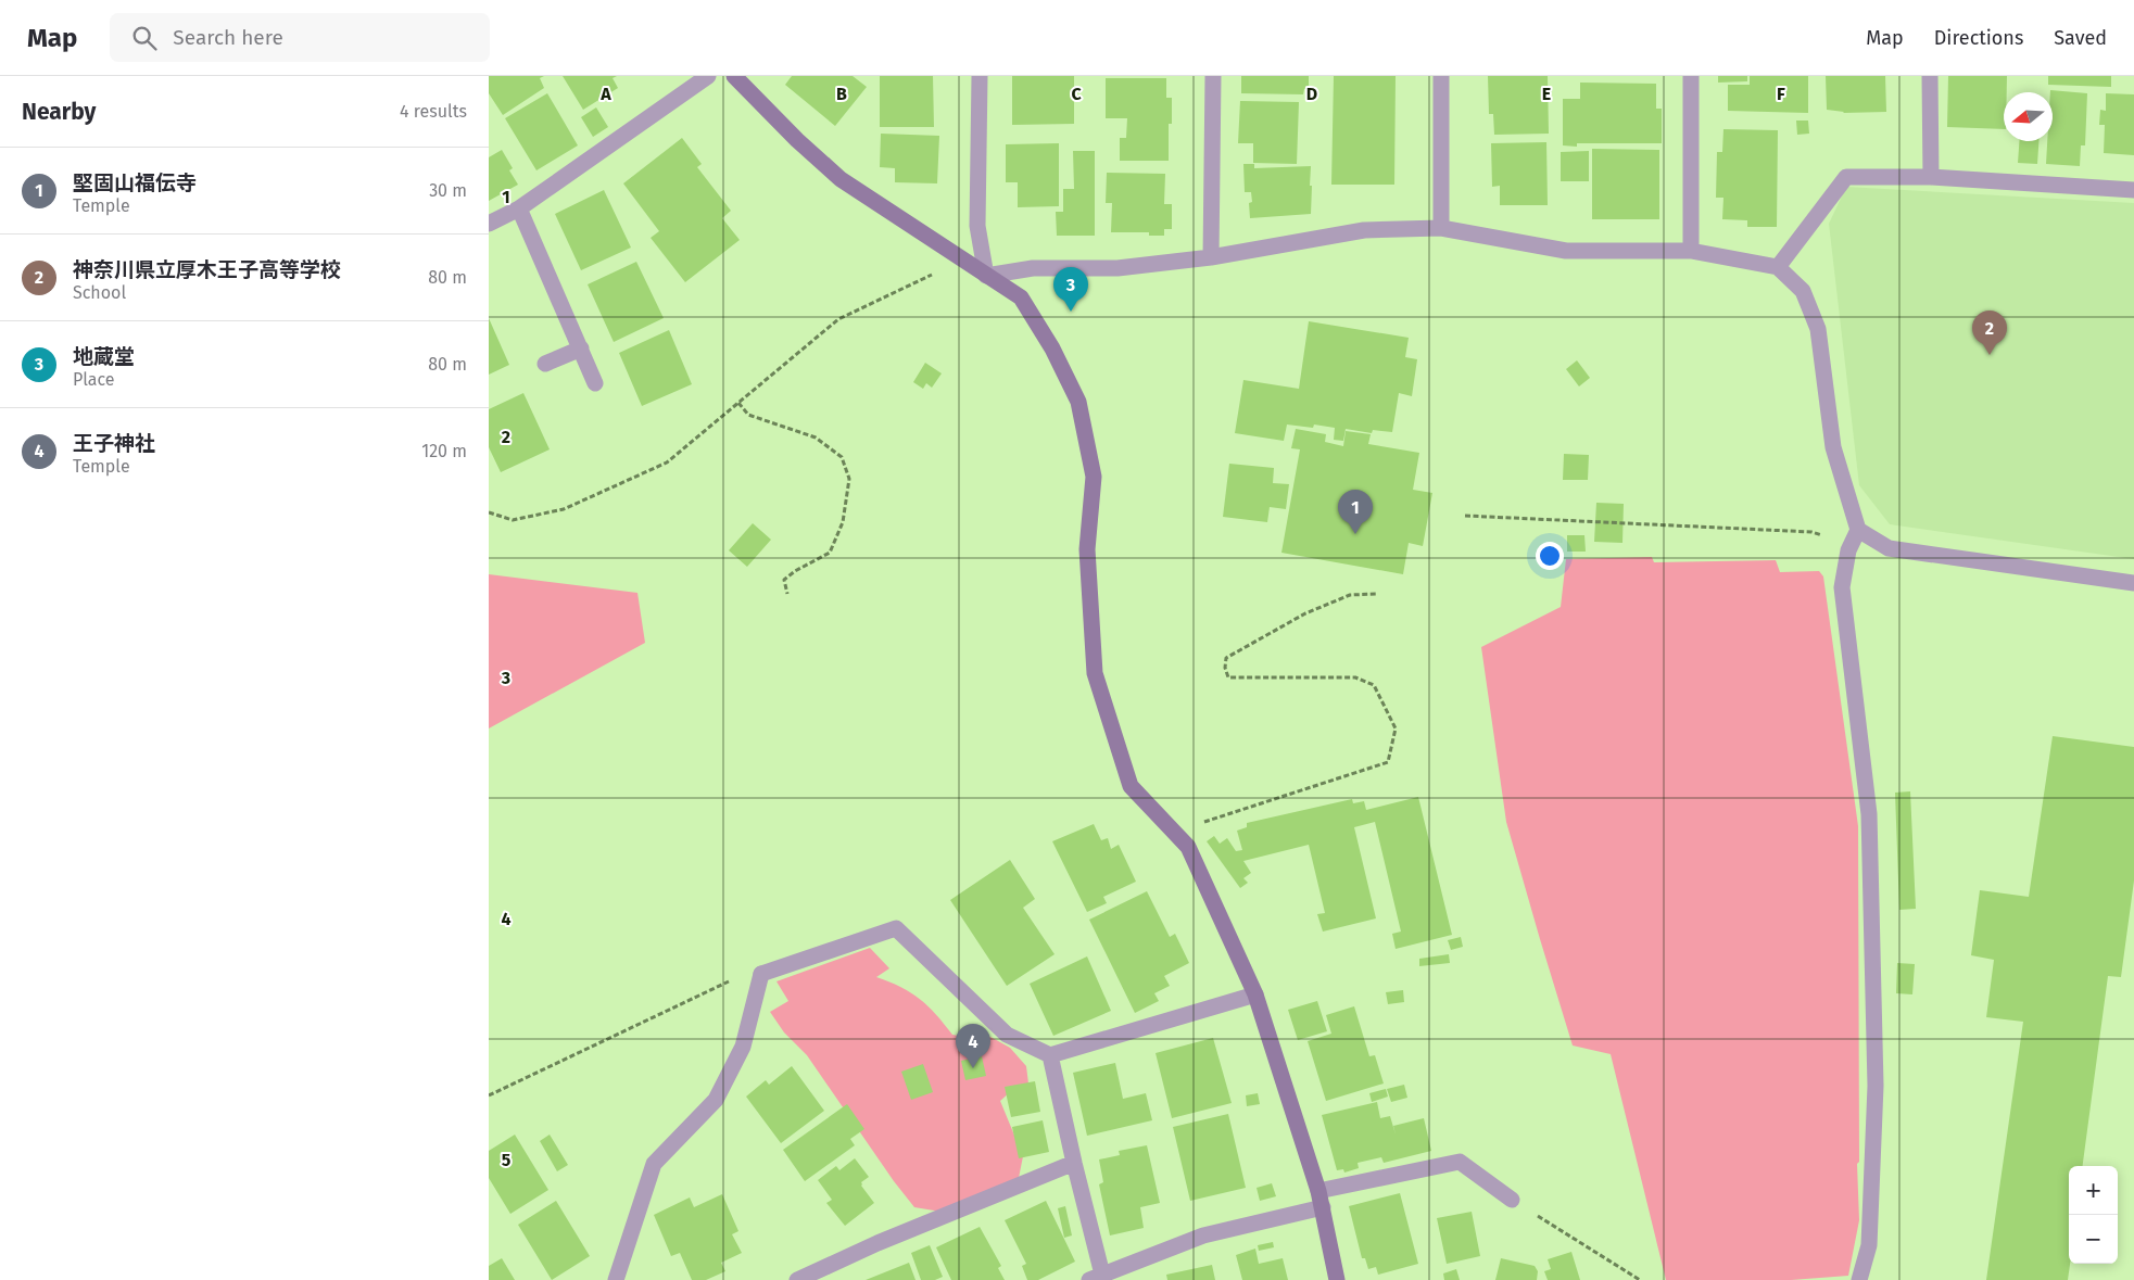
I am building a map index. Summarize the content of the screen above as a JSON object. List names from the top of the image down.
{
  "north": "left",
  "page": {
    "header": "Map",
    "search": "Search here",
    "nav": ["Map", "Directions", "Saved"],
    "heading": ["Nearby", "4 results"],
    "list": [
      {
        "mark": "1",
        "name": "堅固山福伝寺",
        "note": "Temple",
        "value": "30 m"
      },
      {
        "mark": "2",
        "name": "神奈川県立厚木王子高等学校",
        "note": "School",
        "value": "80 m"
      },
      {
        "mark": "3",
        "name": "地蔵堂",
        "note": "Place",
        "value": "80 m"
      },
      {
        "mark": "4",
        "name": "王子神社",
        "note": "Temple",
        "value": "120 m"
      }
    ],
    "pins": [
      "3",
      "2",
      "1",
      "4"
    ],
    "map_buttons": ["+", "−"]
  },
  "grid": {
    "columns": [
      "A",
      "B",
      "C",
      "D",
      "E",
      "F"
    ],
    "rows": [
      "1",
      "2",
      "3",
      "4",
      "5"
    ]
  }
}
